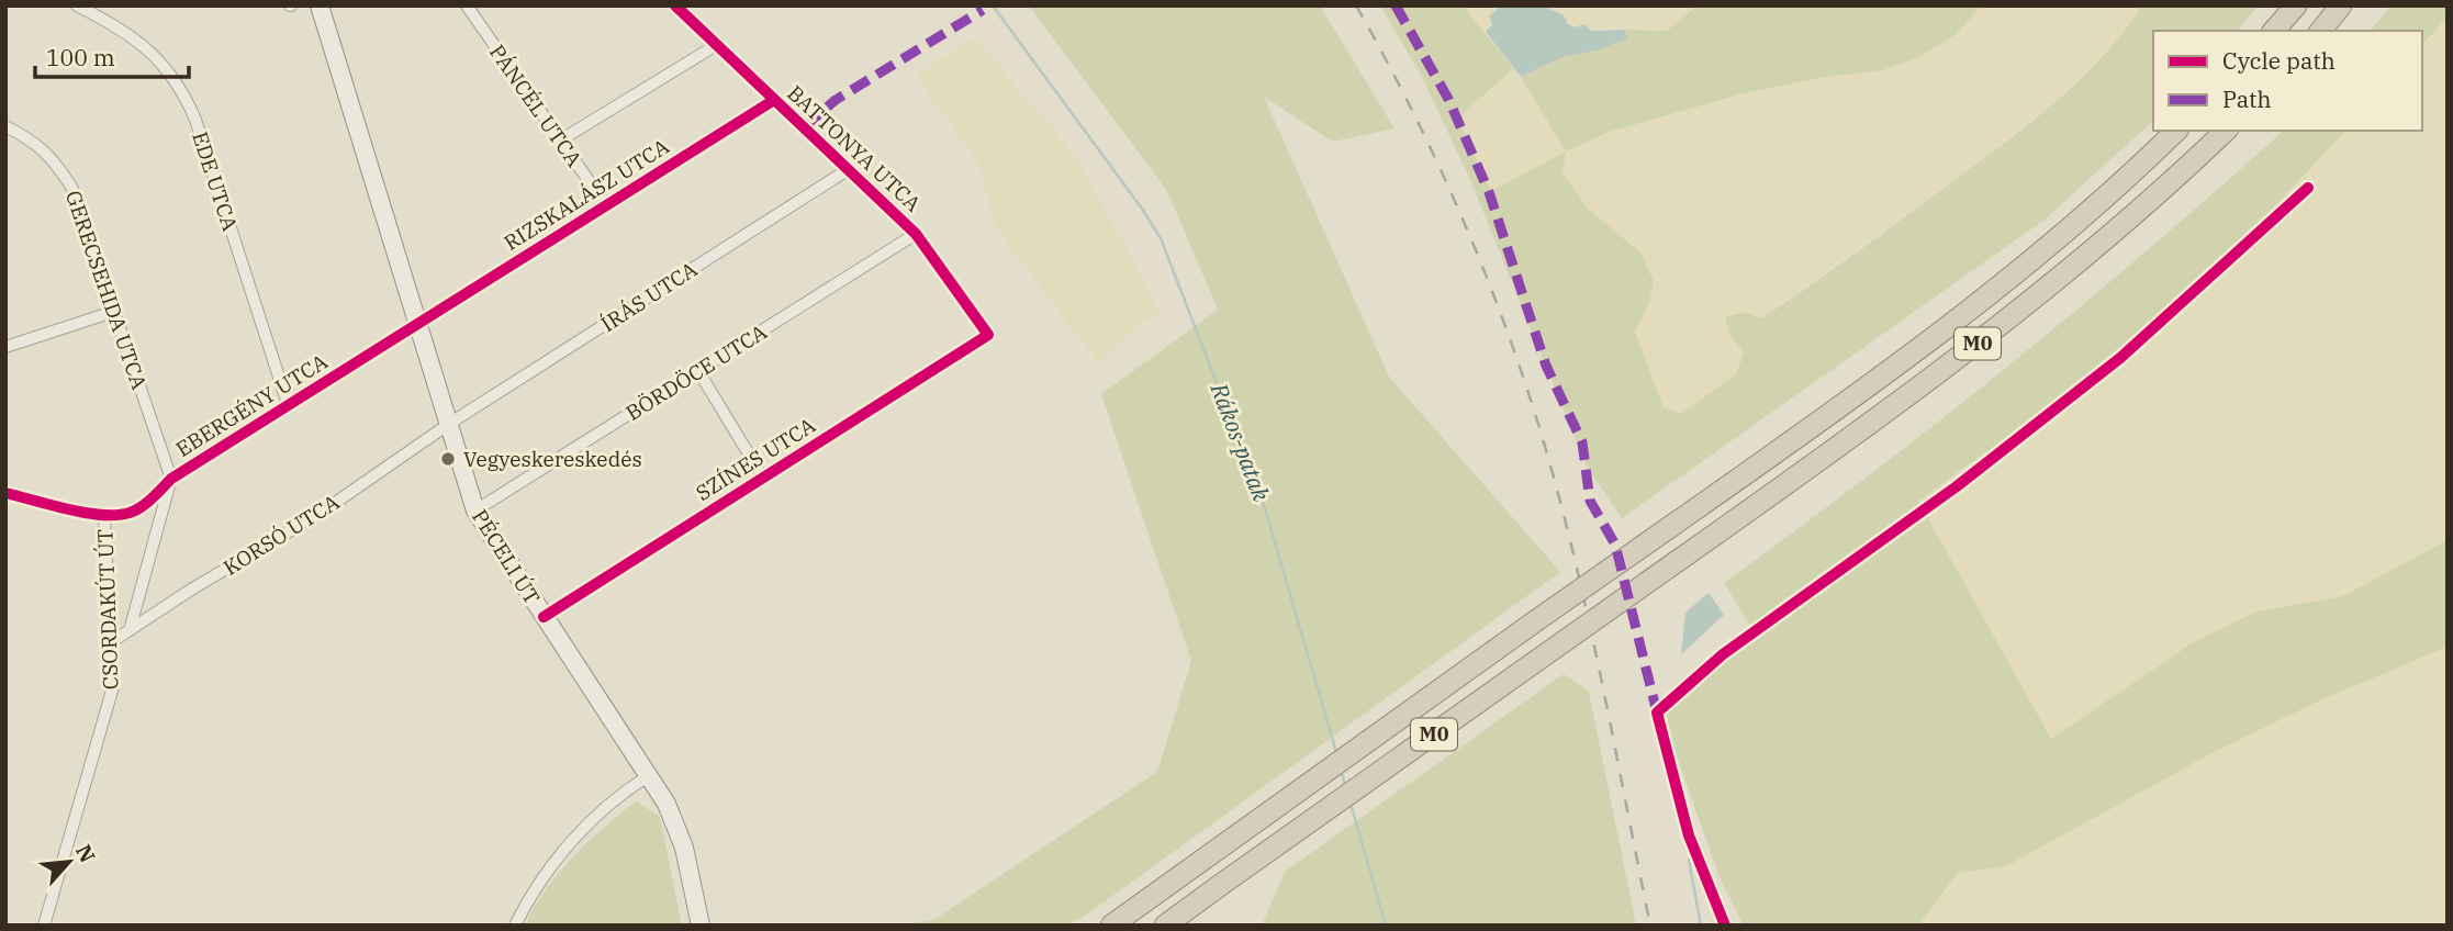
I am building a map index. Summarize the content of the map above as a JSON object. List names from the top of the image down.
{
  "streets": {
    "highway": ["M0"],
    "main road": ["PÉCELI ÚT"],
    "street": [
      "PÁNCÉL UTCA",
      "BATTONYA UTCA",
      "EDE UTCA",
      "RIZSKALÁSZ UTCA",
      "GERECSEHIDA UTCA",
      "ÍRÁS UTCA",
      "BÖRDÖCE UTCA",
      "EBERGÉNY UTCA",
      "SZÍNES UTCA",
      "KORSÓ UTCA",
      "CSORDAKÚT ÚT"
    ]
  },
  "crossings": [
    ["PÁNCÉL UTCA", "RIZSKALÁSZ UTCA"],
    ["BATTONYA UTCA", "RIZSKALÁSZ UTCA"],
    ["BATTONYA UTCA", "ÍRÁS UTCA"],
    ["BATTONYA UTCA", "BÖRDÖCE UTCA"],
    ["BATTONYA UTCA", "SZÍNES UTCA"],
    ["EDE UTCA", "EBERGÉNY UTCA"],
    ["RIZSKALÁSZ UTCA", "EBERGÉNY UTCA"],
    ["RIZSKALÁSZ UTCA", "PÉCELI ÚT"],
    ["GERECSEHIDA UTCA", "EBERGÉNY UTCA"],
    ["ÍRÁS UTCA", "KORSÓ UTCA"],
    ["ÍRÁS UTCA", "PÉCELI ÚT"],
    ["BÖRDÖCE UTCA", "PÉCELI ÚT"],
    ["EBERGÉNY UTCA", "PÉCELI ÚT"],
    ["EBERGÉNY UTCA", "CSORDAKÚT ÚT"],
    ["SZÍNES UTCA", "PÉCELI ÚT"],
    ["KORSÓ UTCA", "PÉCELI ÚT"],
    ["KORSÓ UTCA", "CSORDAKÚT ÚT"]
  ],
  "water": ["Rákos-patak"],
  "places": ["Vegyeskereskedés"],
  "legend": ["Cycle path", "Path"],
  "scale_bar": "100 m",
  "north": "top right"
}
